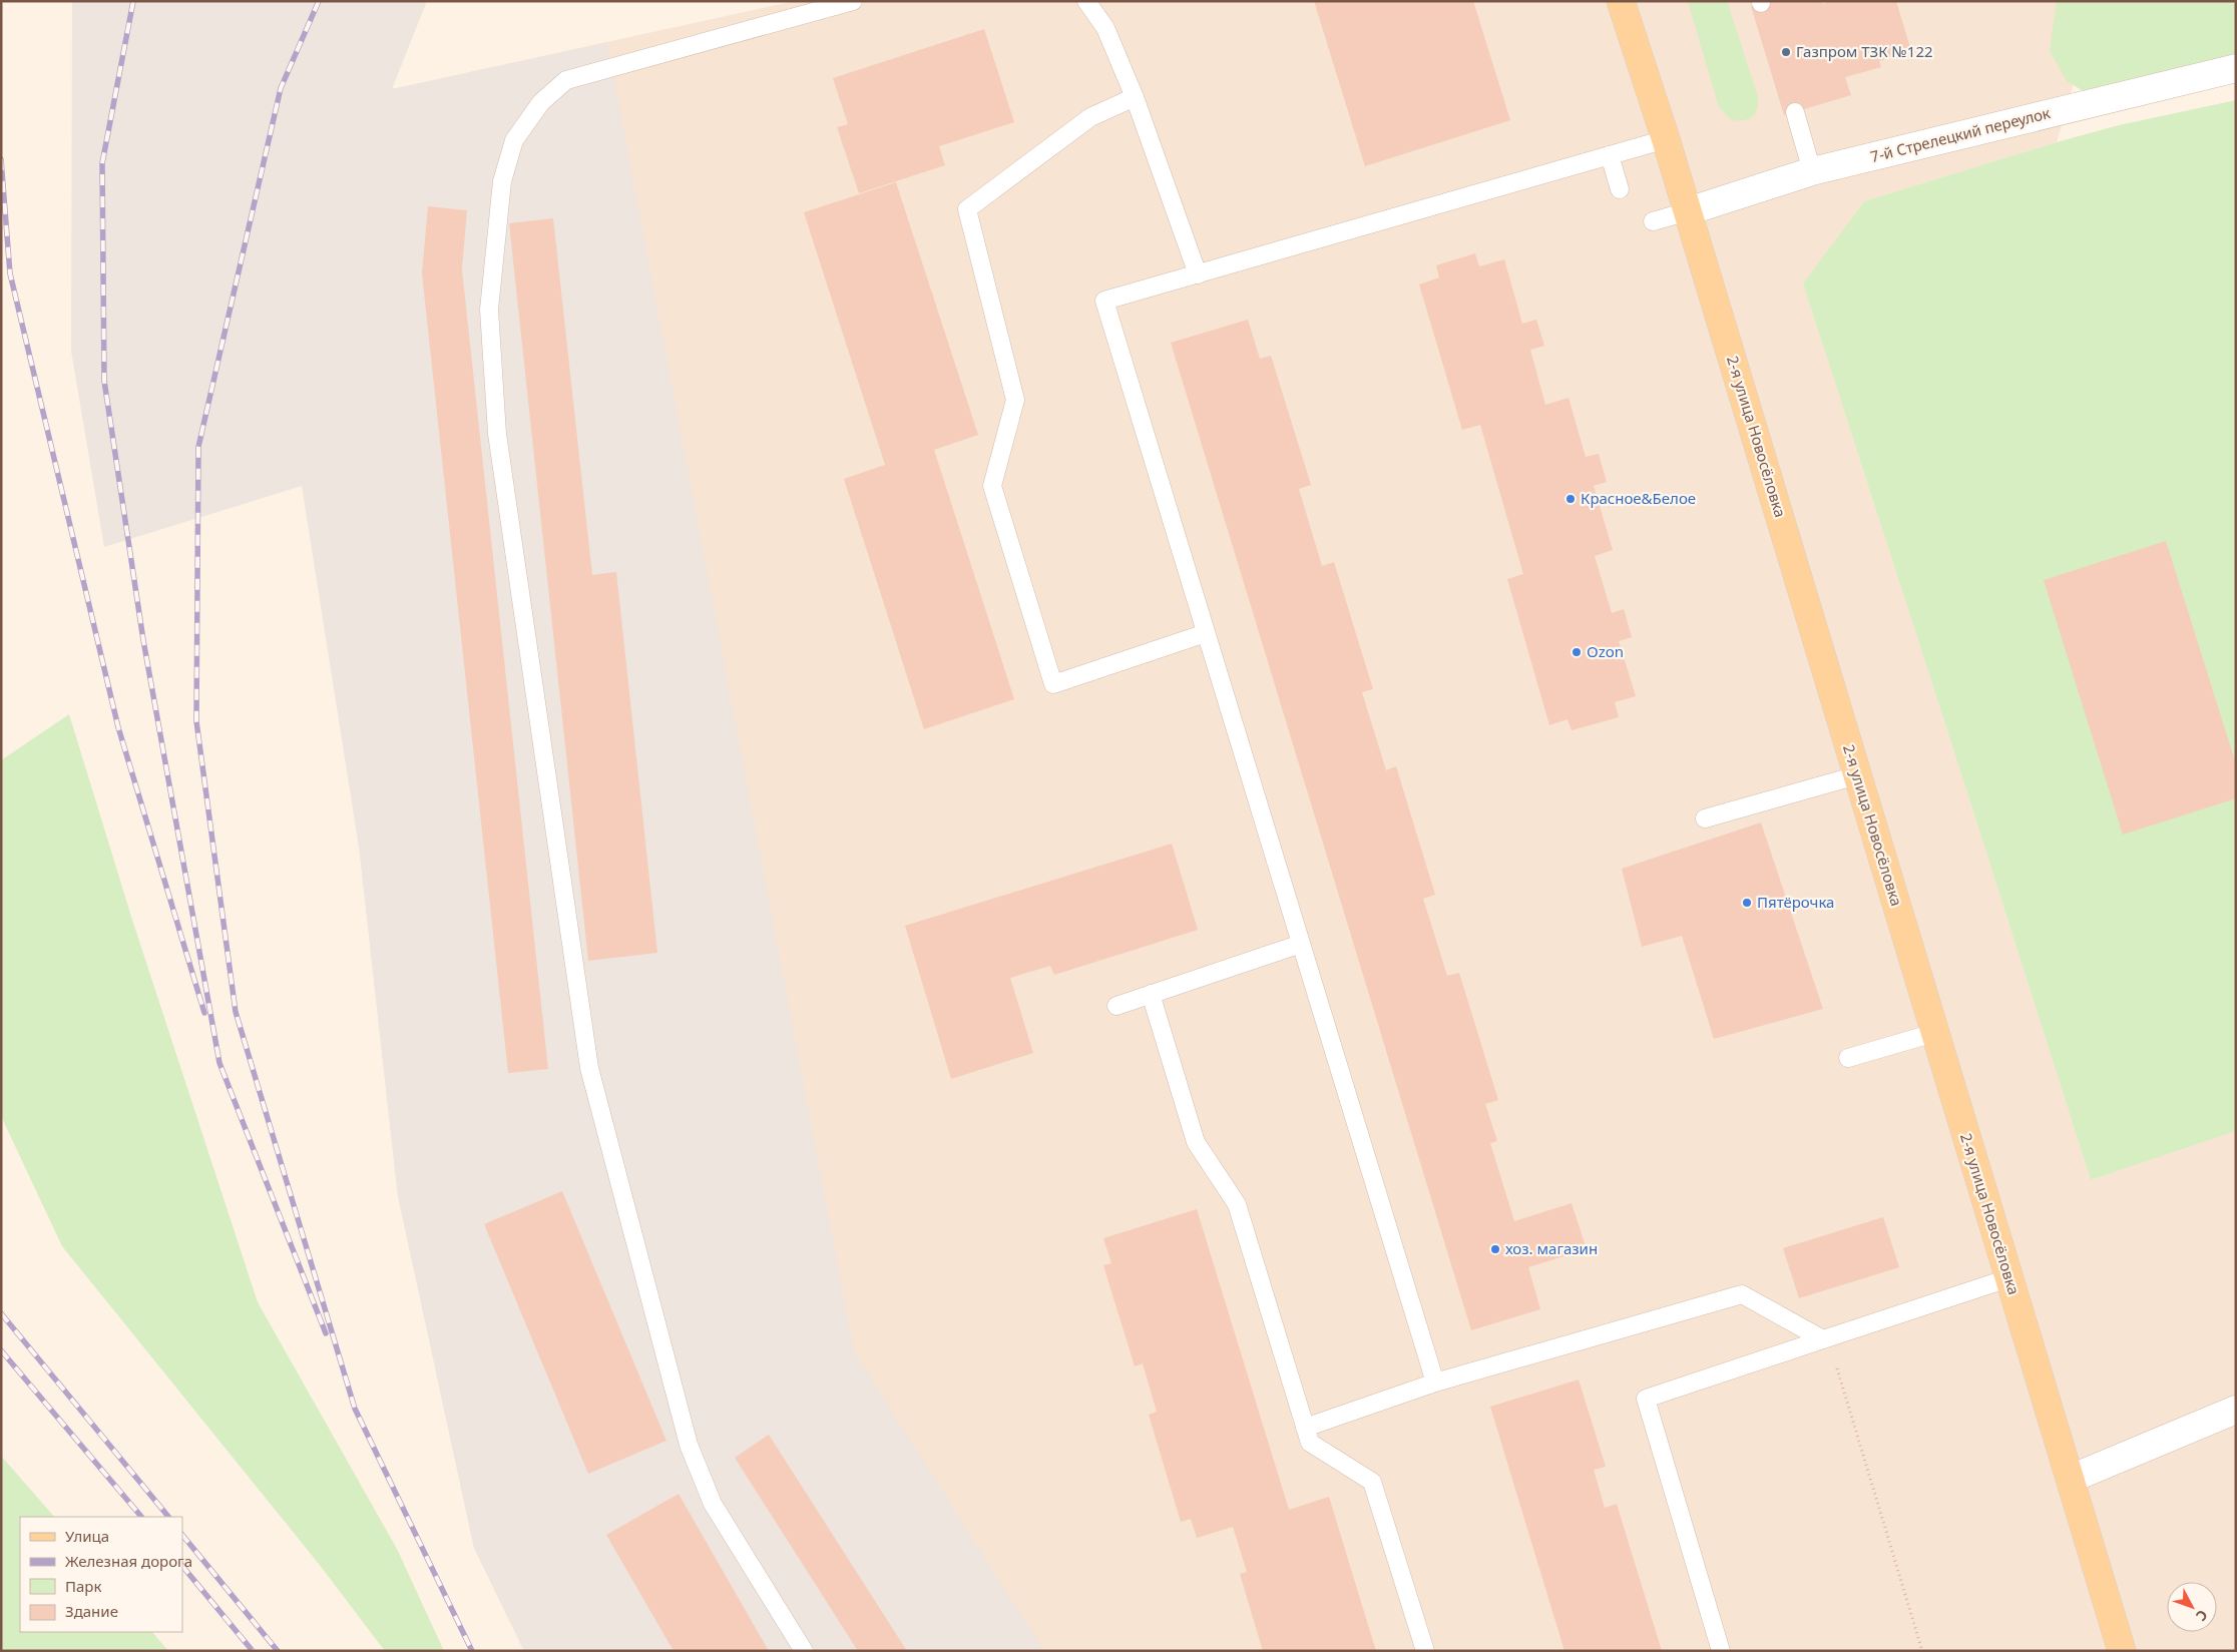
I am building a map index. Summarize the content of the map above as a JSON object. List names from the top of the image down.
{
  "streets": {
    "main road": ["2-я улица Новосёловка"],
    "street": ["7-й Стрелецкий переулок"]
  },
  "crossings": [
    ["7-й Стрелецкий переулок", "2-я улица Новосёловка"]
  ],
  "places": [
    "Газпром ТЗК №122",
    "Красное&Белое",
    "Ozon",
    "Пятёрочка",
    "хоз. магазин"
  ],
  "legend": [
    "Улица",
    "Железная дорога",
    "Парк",
    "Здание"
  ],
  "north": "bottom right"
}
